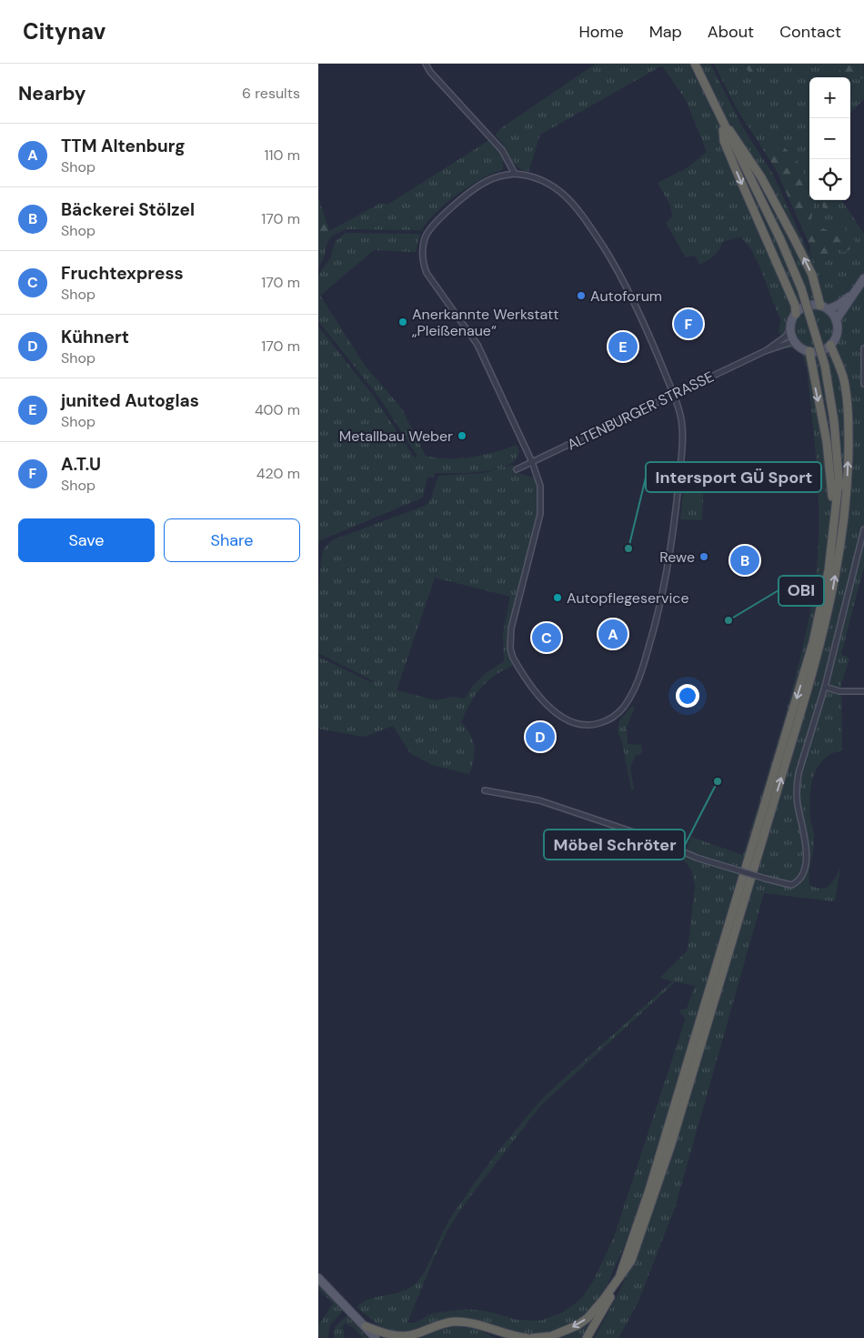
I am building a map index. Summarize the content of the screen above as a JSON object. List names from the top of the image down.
{
  "streets": {
    "street": ["ALTENBURGER STRASSE"]
  },
  "places": [
    "Autoforum",
    "Anerkannte Werkstatt „Pleißenaue“",
    "Metallbau Weber",
    "Intersport GÜ Sport",
    "Rewe",
    "Autopflegeservice",
    "OBI",
    "Möbel Schröter"
  ],
  "page": {
    "header": "Citynav",
    "nav": [
      "Home",
      "Map",
      "About",
      "Contact"
    ],
    "heading": ["Nearby", "6 results"],
    "map_buttons": ["+", "−"],
    "list": [
      {
        "mark": "A",
        "name": "TTM Altenburg",
        "note": "Shop",
        "value": "110 m"
      },
      {
        "mark": "B",
        "name": "Bäckerei Stölzel",
        "note": "Shop",
        "value": "170 m"
      },
      {
        "mark": "C",
        "name": "Fruchtexpress",
        "note": "Shop",
        "value": "170 m"
      },
      {
        "mark": "D",
        "name": "Kühnert",
        "note": "Shop",
        "value": "170 m"
      },
      {
        "mark": "E",
        "name": "junited Autoglas",
        "note": "Shop",
        "value": "400 m"
      },
      {
        "mark": "F",
        "name": "A.T.U",
        "note": "Shop",
        "value": "420 m"
      }
    ],
    "pins": [
      "F",
      "E",
      "B",
      "A",
      "C",
      "D"
    ],
    "buttons": ["Save", "Share"]
  }
}
